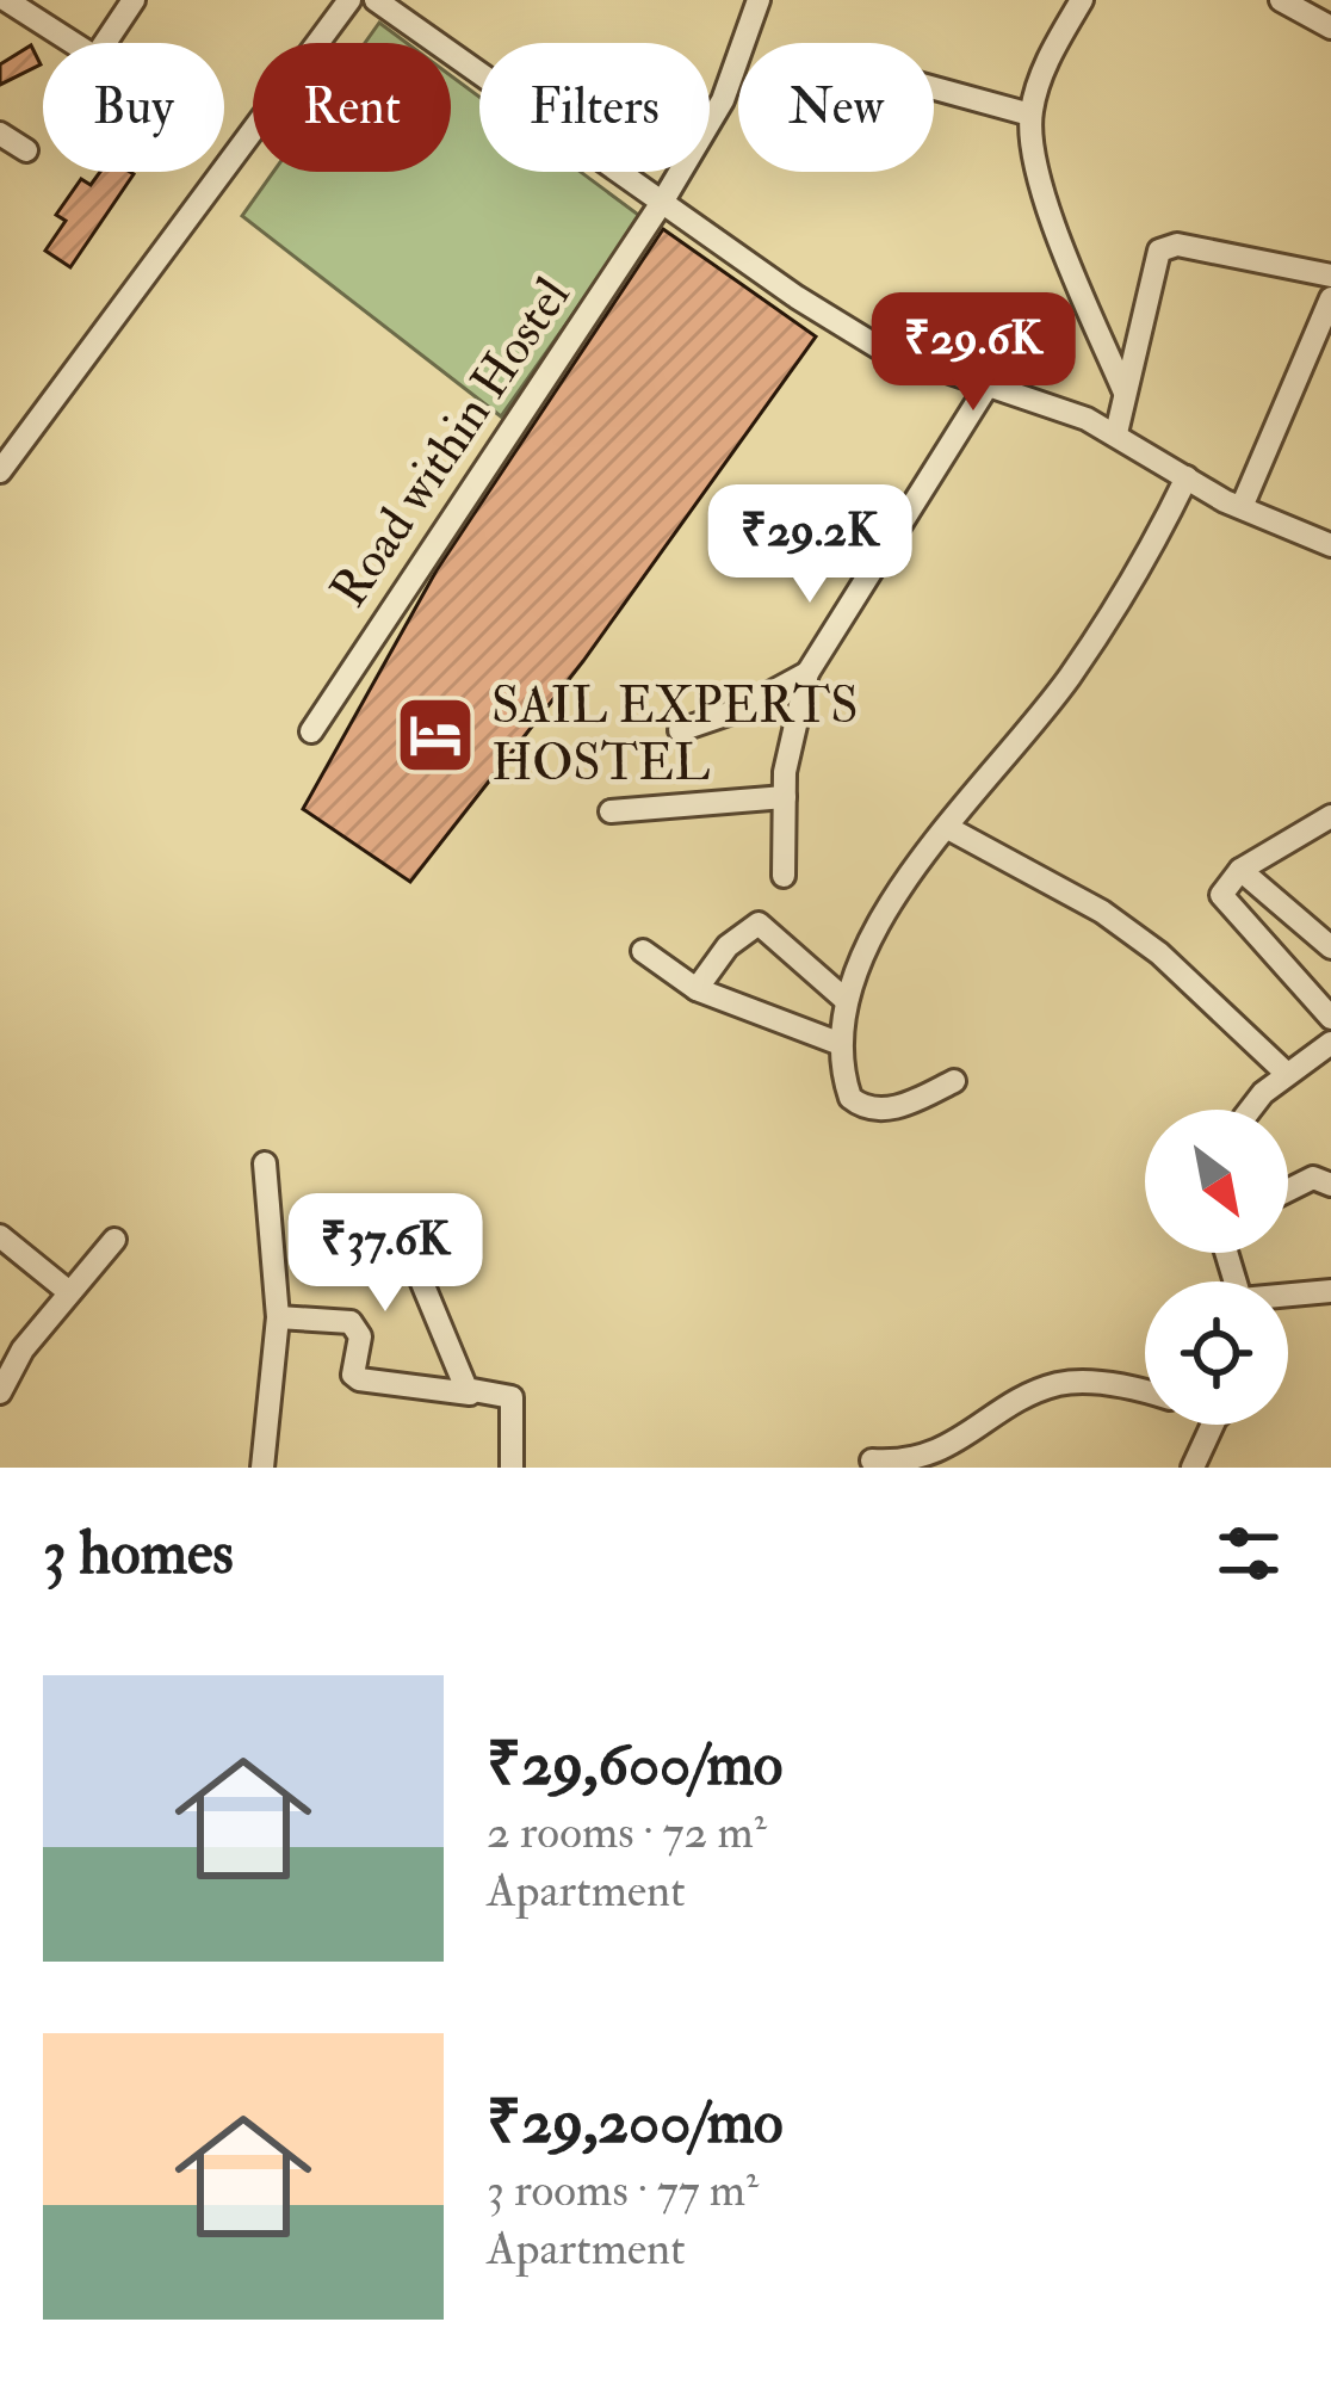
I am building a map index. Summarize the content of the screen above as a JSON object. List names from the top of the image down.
{
  "streets": {
    "street": ["Road within Hostel"]
  },
  "places": {
    "hotel": ["SAIL EXPERTS HOSTEL"]
  },
  "north": "bottom right",
  "page": {
    "chip": [
      "Buy",
      "Rent",
      "Filters",
      "New"
    ],
    "price": ["₹29.6K", "₹29.2K", "₹37.6K"],
    "heading": "3 homes",
    "list": [
      {
        "name": "₹29,600/mo",
        "note": "2 rooms · 72 m² · Apartment"
      },
      {
        "name": "₹29,200/mo",
        "note": "3 rooms · 77 m² · Apartment"
      }
    ]
  }
}
